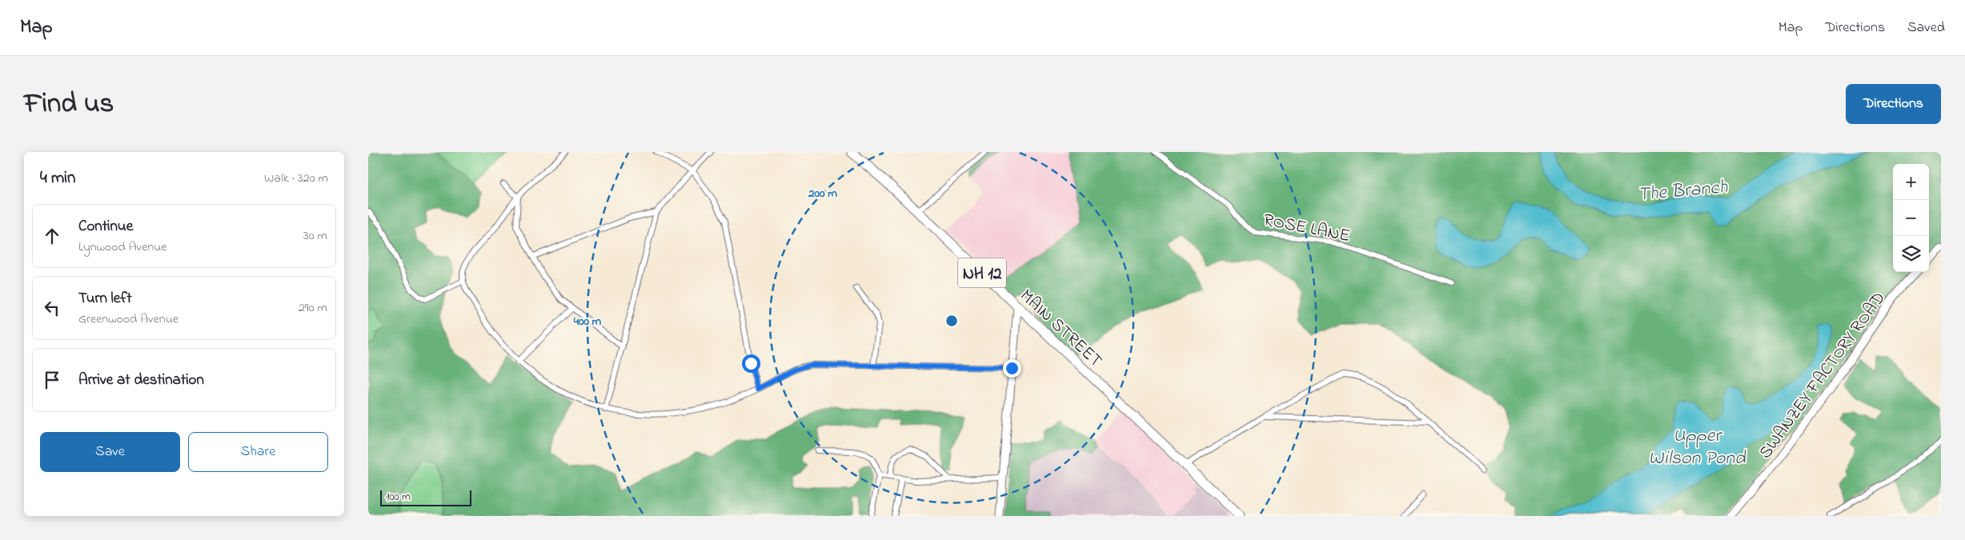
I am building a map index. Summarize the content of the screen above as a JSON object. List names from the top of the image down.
{
  "streets": {
    "highway": ["NH 12", "MAIN STREET"],
    "street": ["ROSE LANE", "SWANZEY FACTORY ROAD"]
  },
  "crossings": [
    ["NH 12", "MAIN STREET"]
  ],
  "water": ["The Branch", "Upper Wilson Pond"],
  "scale_bar": "100 m",
  "page": {
    "header": "Map",
    "nav": ["Map", "Directions", "Saved"],
    "title": "Find us",
    "buttons": [
      "Directions",
      ["Save", "Share"]
    ],
    "heading": ["4 min", "Walk · 320 m"],
    "map_buttons": ["+", "−"],
    "list": [
      ["Continue", "Lynwood Avenue", "30 m"],
      ["Turn left", "Greenwood Avenue", "290 m"],
      "Arrive at destination"
    ],
    "scale": "100 m"
  },
  "rings": ["200 m", "400 m"]
}
